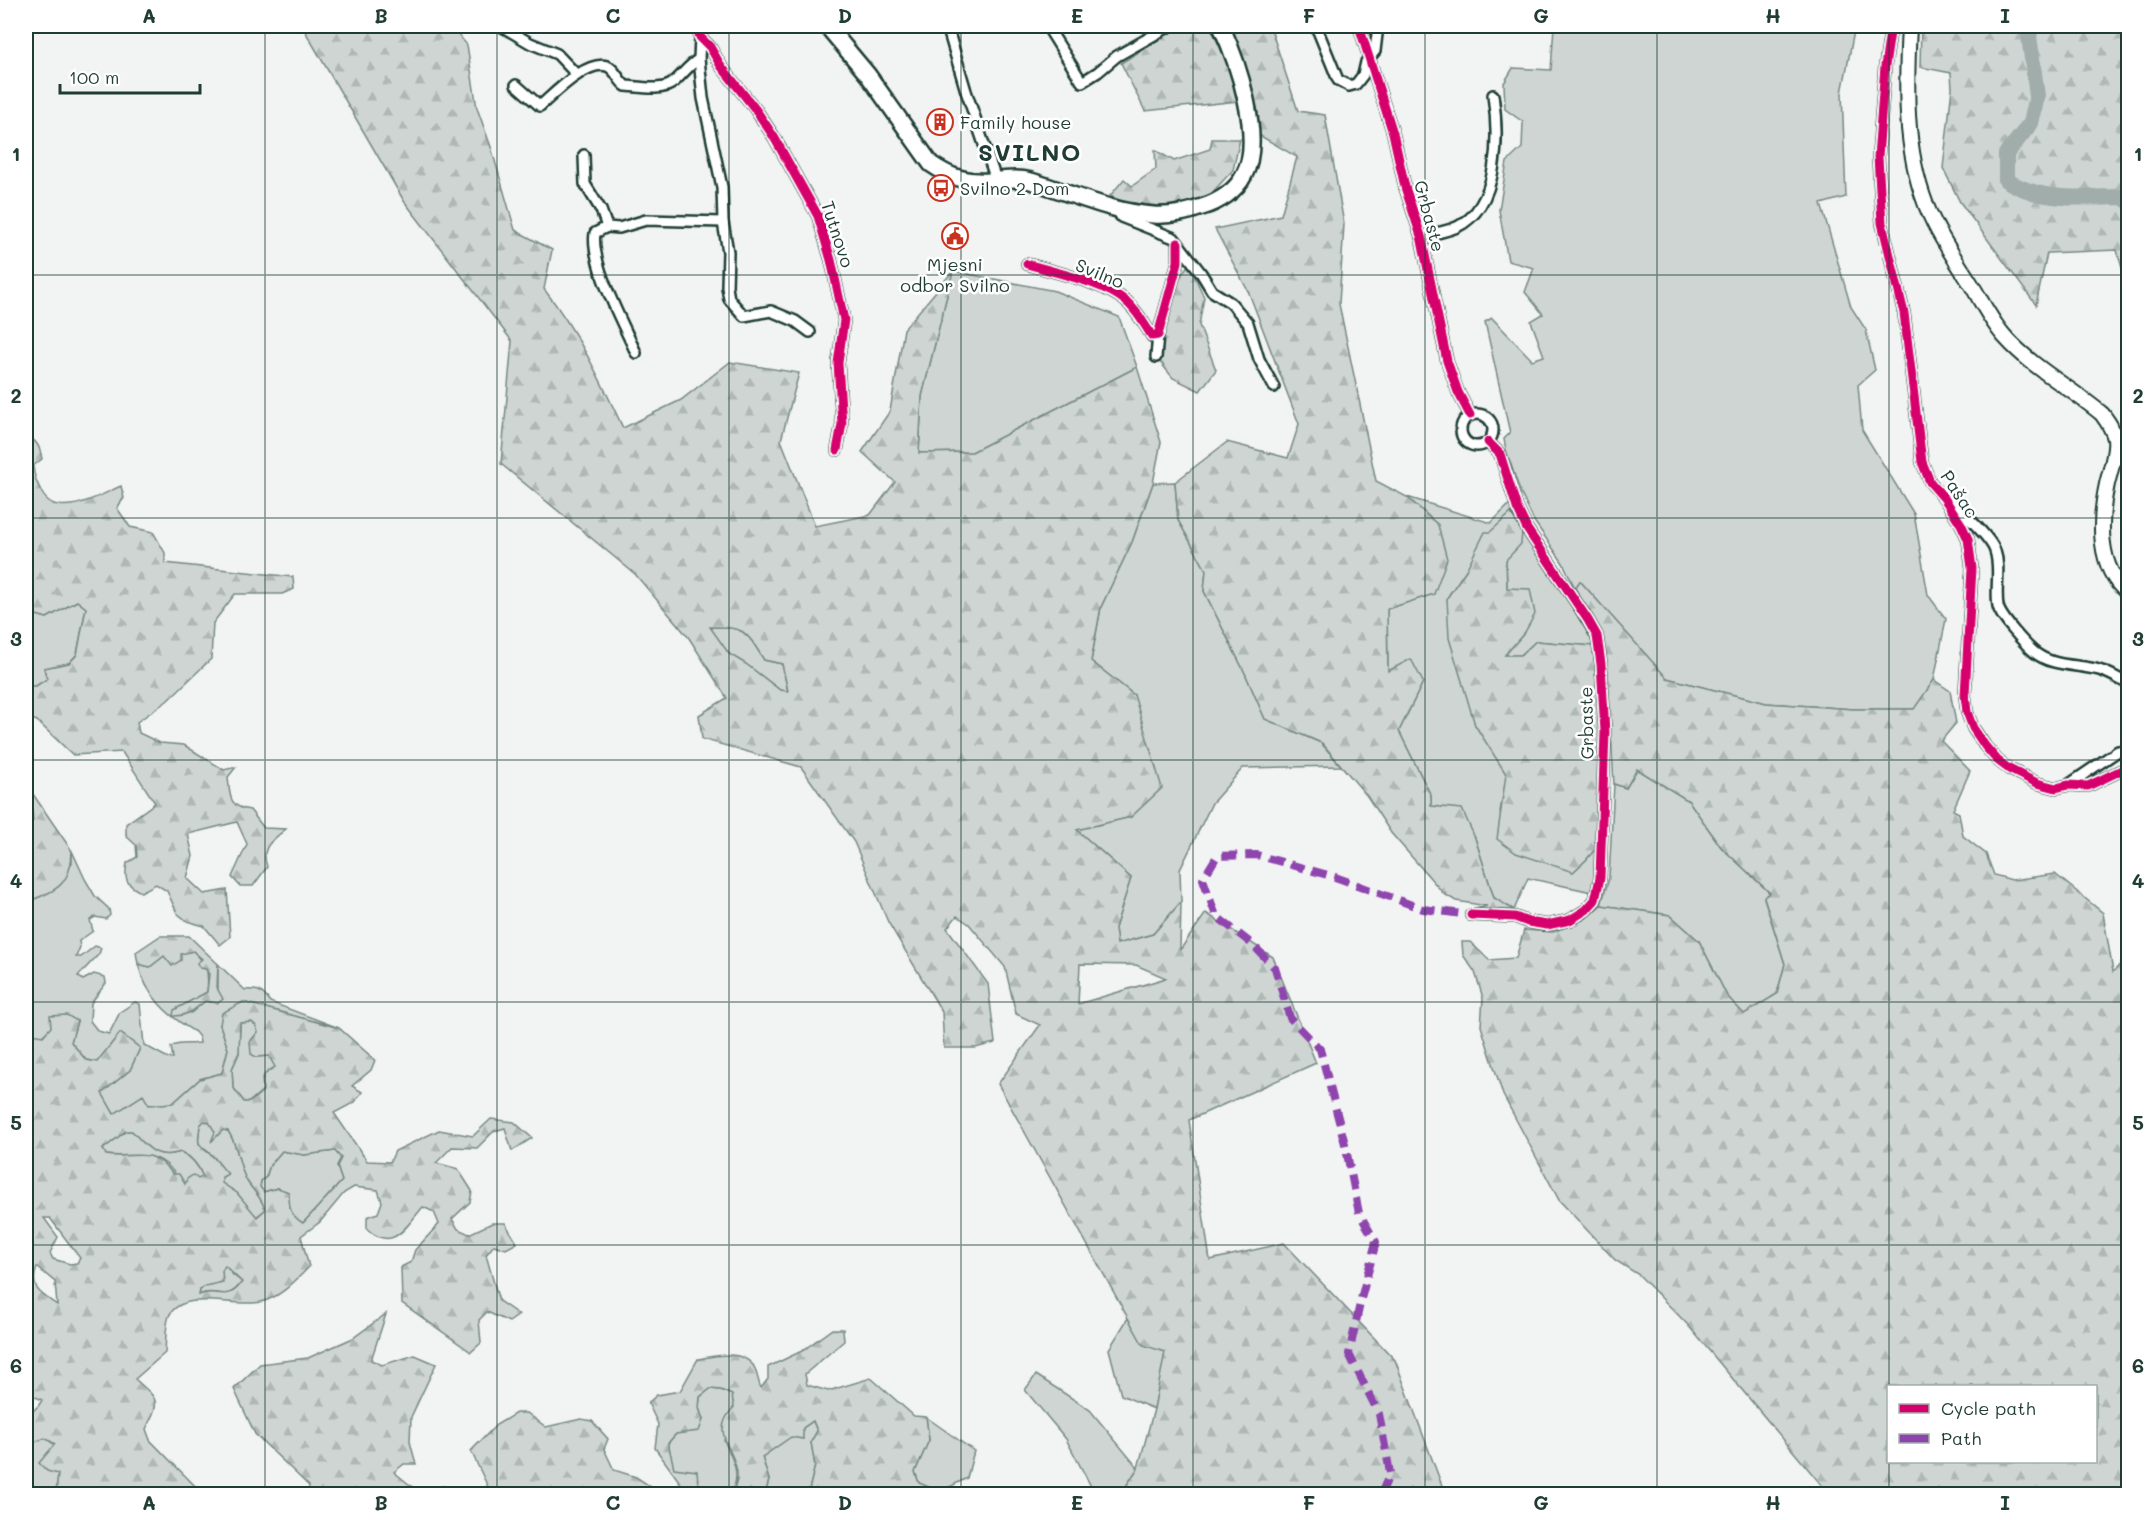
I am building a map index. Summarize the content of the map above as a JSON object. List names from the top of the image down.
{
  "streets": {
    "street": [
      "Grbaste",
      "Tutnovo",
      "Svilno",
      "Pašac"
    ]
  },
  "districts": ["SVILNO"],
  "places": {
    "building": ["Family house"],
    "bus stop": ["Svilno 2 Dom"],
    "public building": ["Mjesni odbor Svilno"]
  },
  "legend": ["Cycle path", "Path"],
  "scale_bar": "100 m",
  "grid": {
    "columns": [
      "A",
      "B",
      "C",
      "D",
      "E",
      "F",
      "G",
      "H",
      "I"
    ],
    "rows": [
      "1",
      "2",
      "3",
      "4",
      "5",
      "6"
    ]
  }
}
